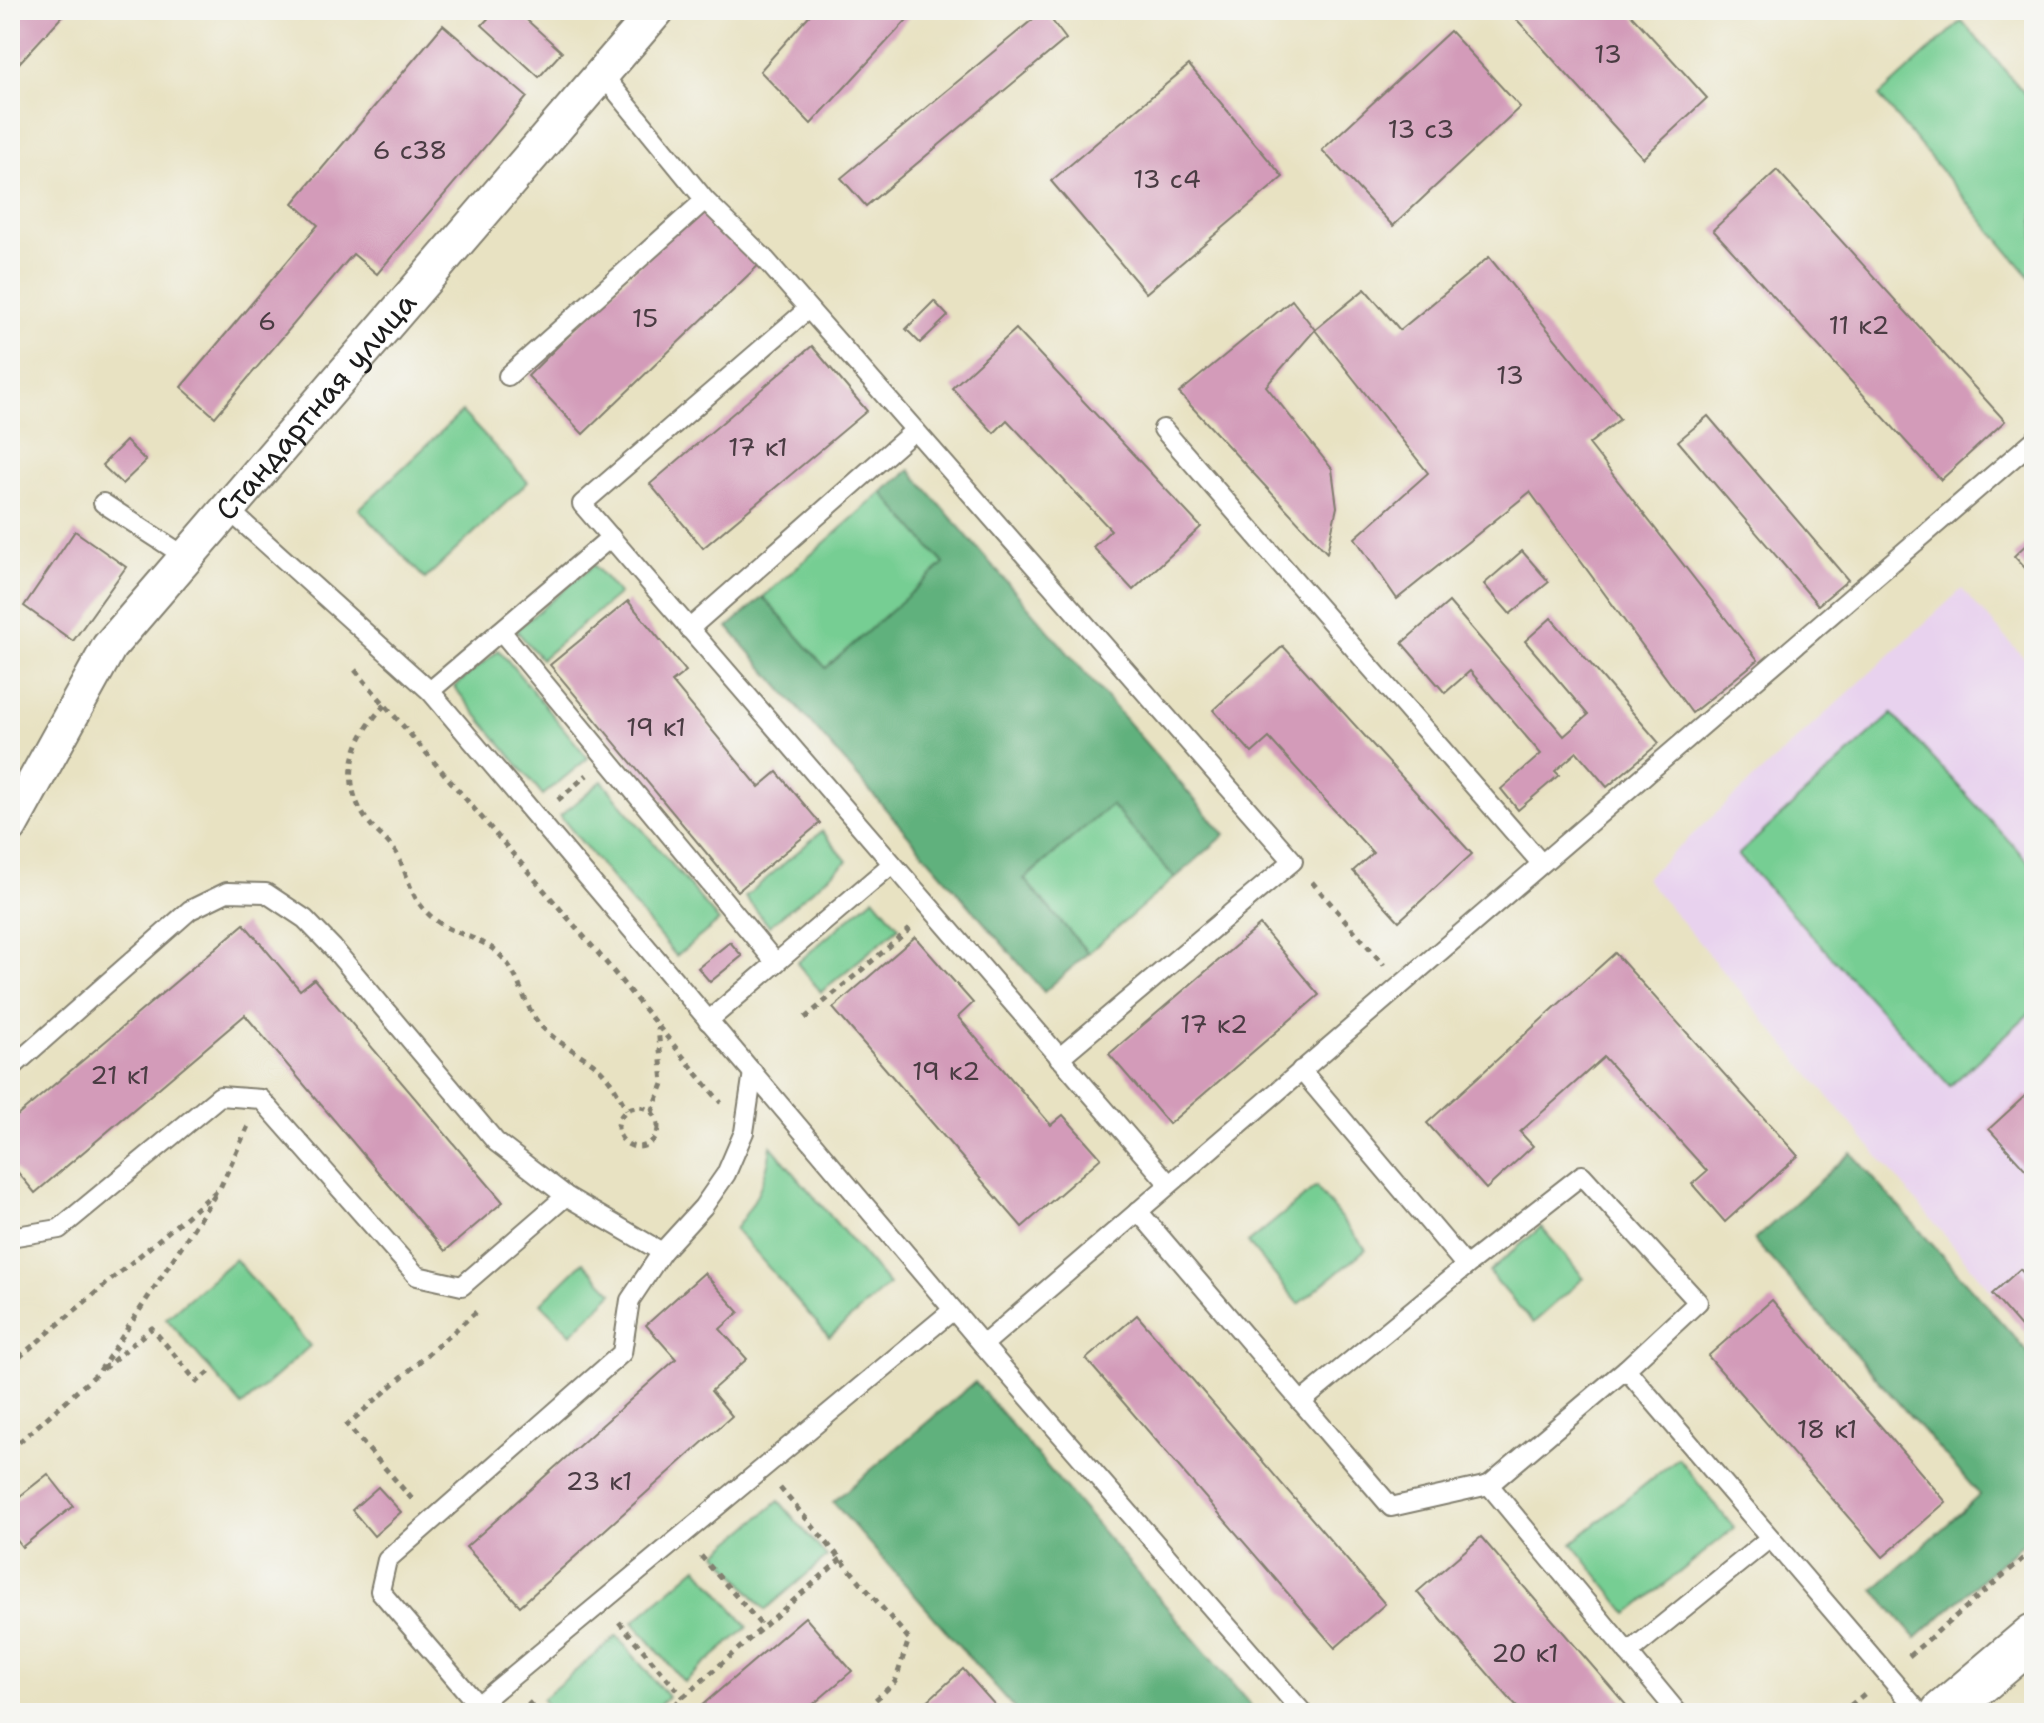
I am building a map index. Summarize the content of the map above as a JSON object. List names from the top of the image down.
{
  "streets": {
    "street": ["Стандартная улица"]
  },
  "house_numbers": [
    "13",
    "13 с3",
    "6 с38",
    "13 с4",
    "15",
    "6",
    "11 к2",
    "13",
    "17 к1",
    "19 к1",
    "17 к2",
    "19 к2",
    "21 к1",
    "18 к1",
    "23 к1",
    "20 к1"
  ]
}
